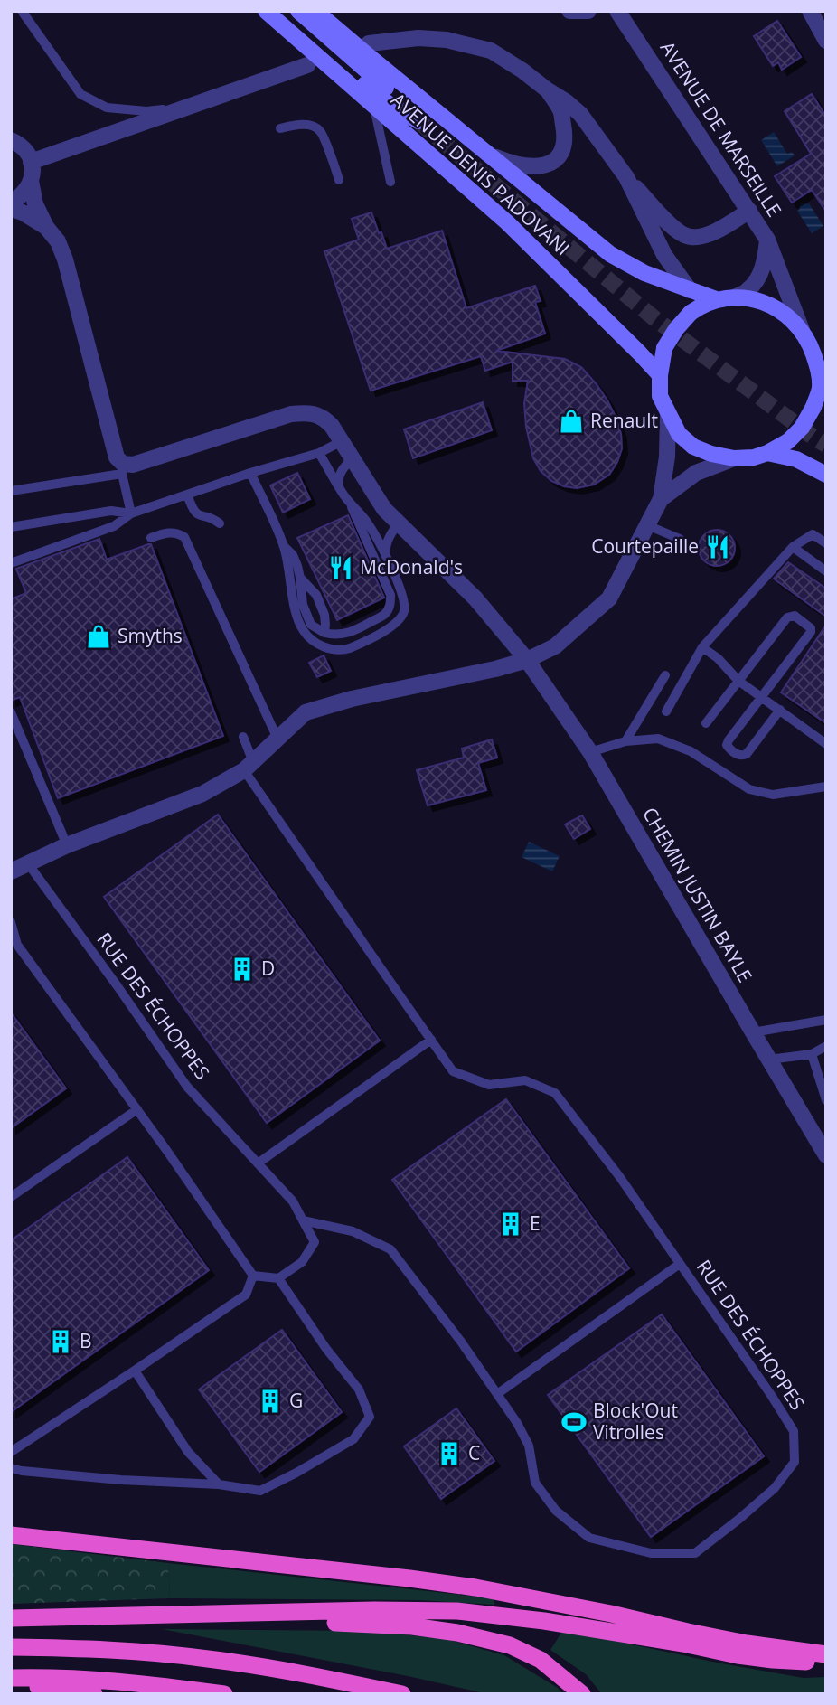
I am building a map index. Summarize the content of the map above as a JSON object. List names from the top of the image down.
{
  "streets": {
    "main road": ["AVENUE DENIS PADOVANI"],
    "street": ["AVENUE DE MARSEILLE", "CHEMIN JUSTIN BAYLE"],
    "lane": ["RUE DES ÉCHOPPES"]
  },
  "crossings": [
    ["AVENUE DE MARSEILLE", "AVENUE DENIS PADOVANI"]
  ],
  "places": {
    "shop": ["Renault", "Smyths"],
    "restaurant": ["Courtepaille", "McDonald's"],
    "building": [
      "D",
      "E",
      "B",
      "G",
      "C"
    ],
    "sports": ["Block'Out Vitrolles"]
  }
}
